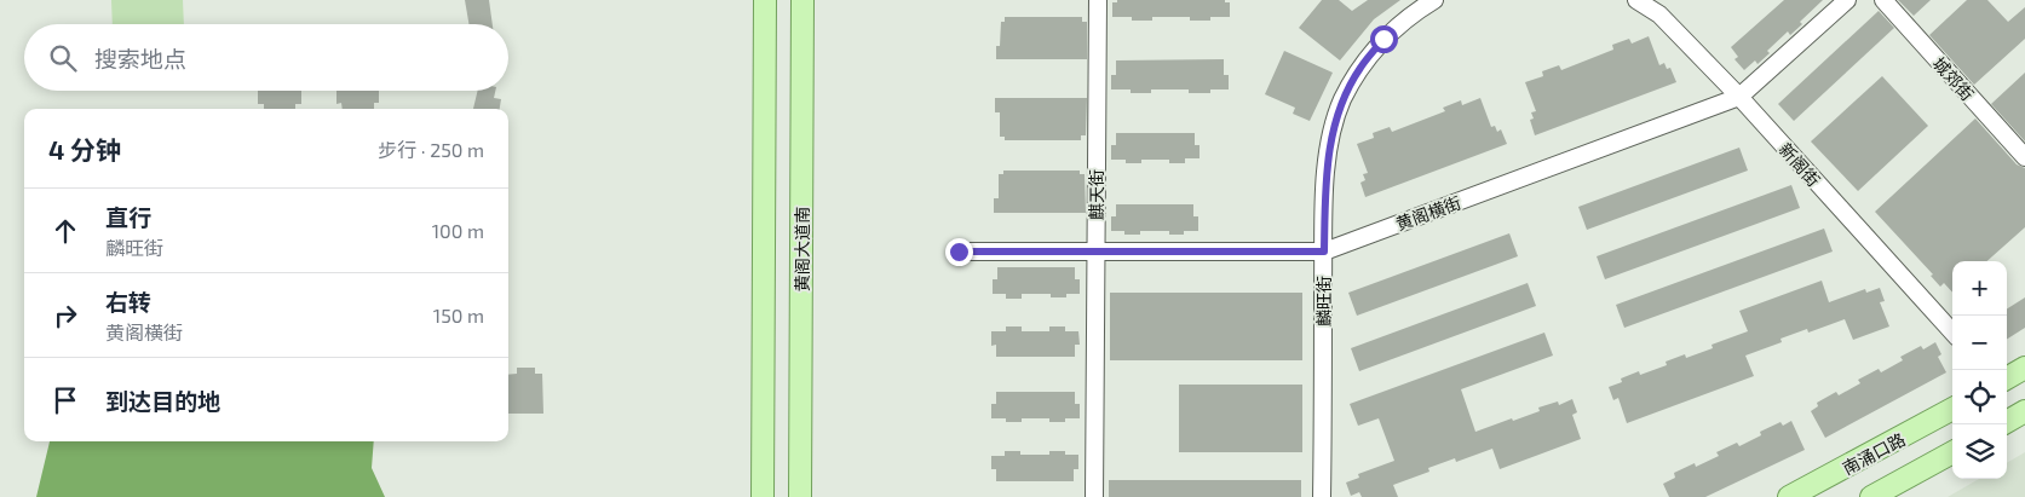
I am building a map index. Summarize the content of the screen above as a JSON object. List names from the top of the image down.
{
  "streets": {
    "main road": ["黄阁大道南", "南涌口路"],
    "street": [
      "城郊街",
      "新阁街",
      "麒天街",
      "黄阁横街",
      "麟旺街"
    ]
  },
  "crossings": [
    ["新阁街", "黄阁横街"],
    ["麒天街", "黄阁横街"],
    ["黄阁横街", "麟旺街"]
  ],
  "page": {
    "search": "搜索地点",
    "heading": ["4 分钟", "步行 · 250 m"],
    "list": [
      ["直行", "麟旺街", "100 m"],
      ["右转", "黄阁横街", "150 m"],
      "到达目的地"
    ],
    "map_buttons": ["+", "−"]
  }
}
